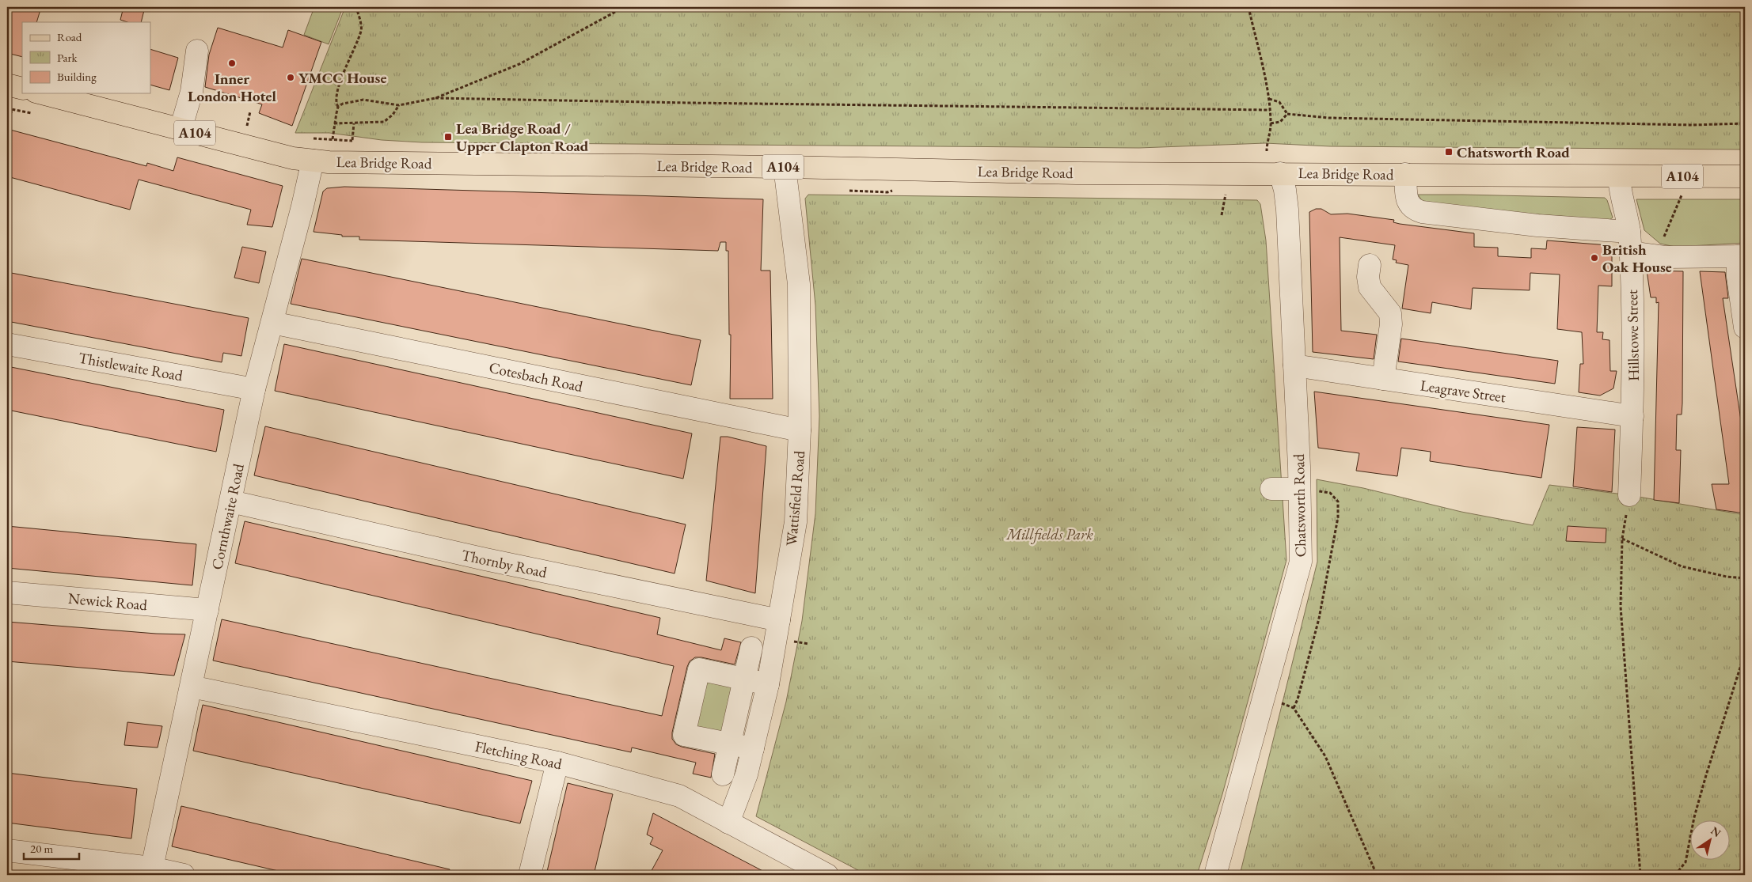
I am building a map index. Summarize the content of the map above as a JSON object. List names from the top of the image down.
{
  "streets": {
    "main road": ["A104", "Lea Bridge Road"],
    "street": [
      "Hillstowe Street",
      "Thistlewaite Road",
      "Cotesbach Road",
      "Leagrave Street",
      "Wattisfield Road",
      "Chatsworth Road",
      "Cornthwaite Road",
      "Thornby Road",
      "Newick Road",
      "Fletching Road"
    ]
  },
  "crossings": [
    ["Lea Bridge Road", "Hillstowe Street"],
    ["Lea Bridge Road", "Wattisfield Road"],
    ["Lea Bridge Road", "Chatsworth Road"],
    ["Lea Bridge Road", "Cornthwaite Road"],
    ["Hillstowe Street", "Leagrave Street"],
    ["Thistlewaite Road", "Cornthwaite Road"],
    ["Cotesbach Road", "Wattisfield Road"],
    ["Cotesbach Road", "Cornthwaite Road"],
    ["Leagrave Street", "Chatsworth Road"],
    ["Wattisfield Road", "Thornby Road"],
    ["Wattisfield Road", "Fletching Road"],
    ["Cornthwaite Road", "Thornby Road"],
    ["Cornthwaite Road", "Newick Road"],
    ["Cornthwaite Road", "Fletching Road"]
  ],
  "parks": ["Millfields Park"],
  "places": {
    "other": ["Inner London Hotel", "YMCC House", "British Oak House"],
    "transit": ["Lea Bridge Road / Upper Clapton Road", "Chatsworth Road"]
  },
  "legend": ["Road", "Park", "Building"],
  "scale_bar": "20 m",
  "north": "top right"
}
